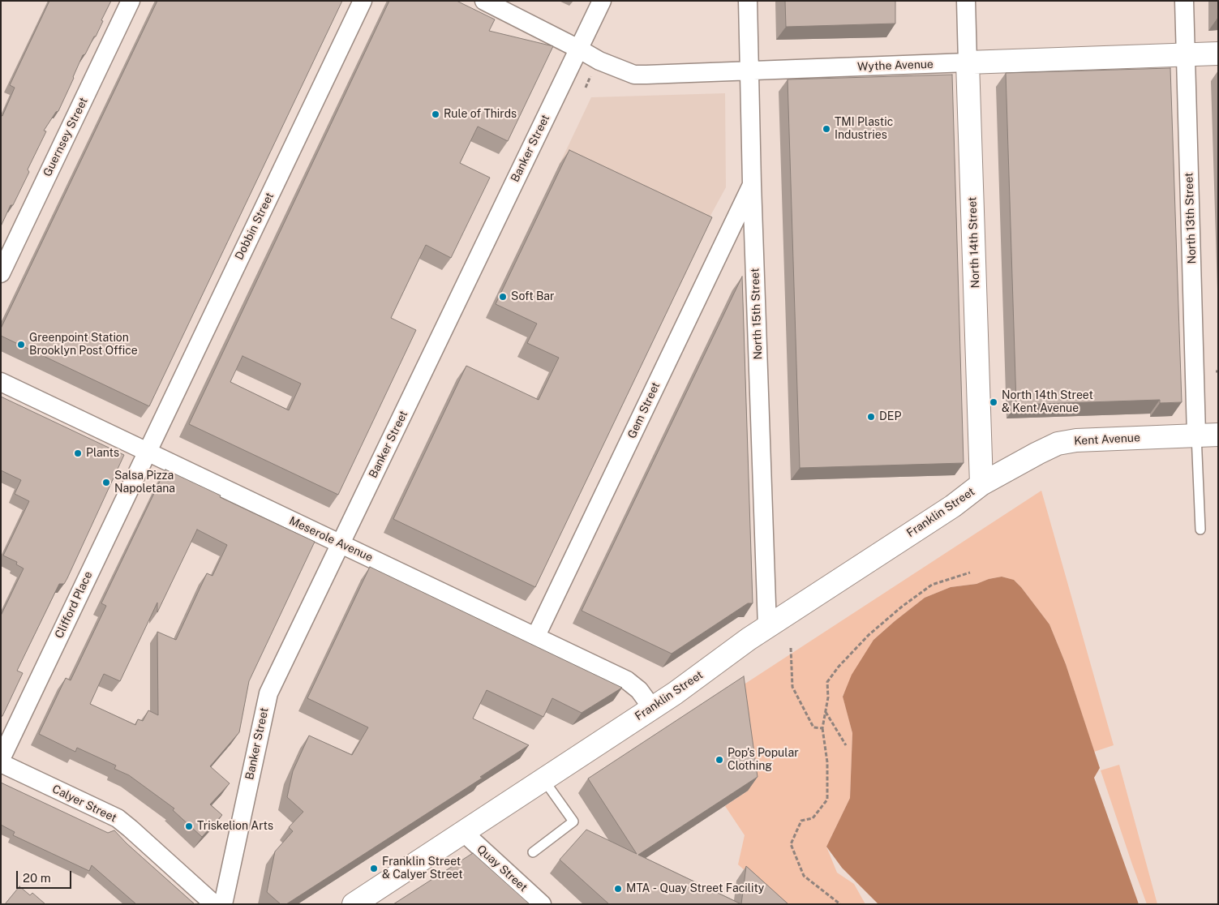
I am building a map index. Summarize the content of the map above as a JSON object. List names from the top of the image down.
{
  "streets": {
    "main road": [
      "Wythe Avenue",
      "North 14th Street",
      "Kent Avenue",
      "Franklin Street"
    ],
    "street": [
      "Guernsey Street",
      "Banker Street",
      "North 13th Street",
      "Dobbin Street",
      "North 15th Street",
      "Gem Street",
      "Meserole Avenue",
      "Clifford Place",
      "Calyer Street",
      "Quay Street"
    ]
  },
  "crossings": [
    ["Wythe Avenue", "Banker Street"],
    ["Wythe Avenue", "North 13th Street"],
    ["Wythe Avenue", "North 14th Street"],
    ["Wythe Avenue", "North 15th Street"],
    ["Banker Street", "Meserole Avenue"],
    ["North 13th Street", "Kent Avenue"],
    ["Dobbin Street", "Meserole Avenue"],
    ["Dobbin Street", "Clifford Place"],
    ["North 14th Street", "Kent Avenue"],
    ["North 14th Street", "Franklin Street"],
    ["North 15th Street", "Gem Street"],
    ["North 15th Street", "Franklin Street"],
    ["Gem Street", "Meserole Avenue"],
    ["Kent Avenue", "Franklin Street"],
    ["Franklin Street", "Meserole Avenue"],
    ["Franklin Street", "Quay Street"],
    ["Meserole Avenue", "Clifford Place"]
  ],
  "places": [
    "Rule of Thirds",
    "TMI Plastic Industries",
    "Soft Bar",
    "Greenpoint Station Brooklyn Post Office",
    "North 14th Street & Kent Avenue",
    "DEP",
    "Plants",
    "Salsa Pizza Napoletana",
    "Pop's Popular Clothing",
    "Triskelion Arts",
    "Franklin Street & Calyer Street",
    "MTA - Quay Street Facility"
  ],
  "scale_bar": "20 m"
}
